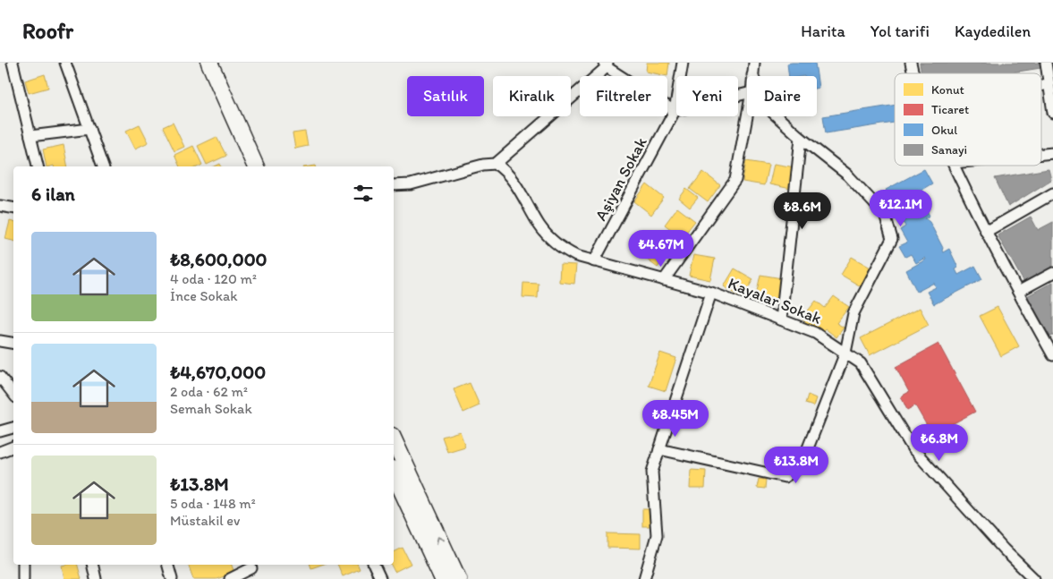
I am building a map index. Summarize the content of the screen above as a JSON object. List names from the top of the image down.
{
  "streets": {
    "street": ["Aşiyan Sokak", "Kayalar Sokak"]
  },
  "crossings": [
    ["Aşiyan Sokak", "Kayalar Sokak"]
  ],
  "legend": [
    "Konut",
    "Ticaret",
    "Okul",
    "Sanayi"
  ],
  "page": {
    "header": "Roofr",
    "nav": ["Harita", "Yol tarifi", "Kaydedilen"],
    "chip": [
      "Satılık",
      "Kiralık",
      "Filtreler",
      "Yeni",
      "Daire"
    ],
    "heading": "6 ilan",
    "price": [
      "₺12.1M",
      "₺8.6M",
      "₺4.67M",
      "₺8.45M",
      "₺6.8M",
      "₺13.8M"
    ],
    "list": [
      {
        "name": "₺8,600,000",
        "note": "4 oda · 120 m² · İnce Sokak"
      },
      {
        "name": "₺4,670,000",
        "note": "2 oda · 62 m² · Semah Sokak"
      },
      {
        "name": "₺13.8M",
        "note": "5 oda · 148 m² · Müstakil ev"
      }
    ]
  }
}
